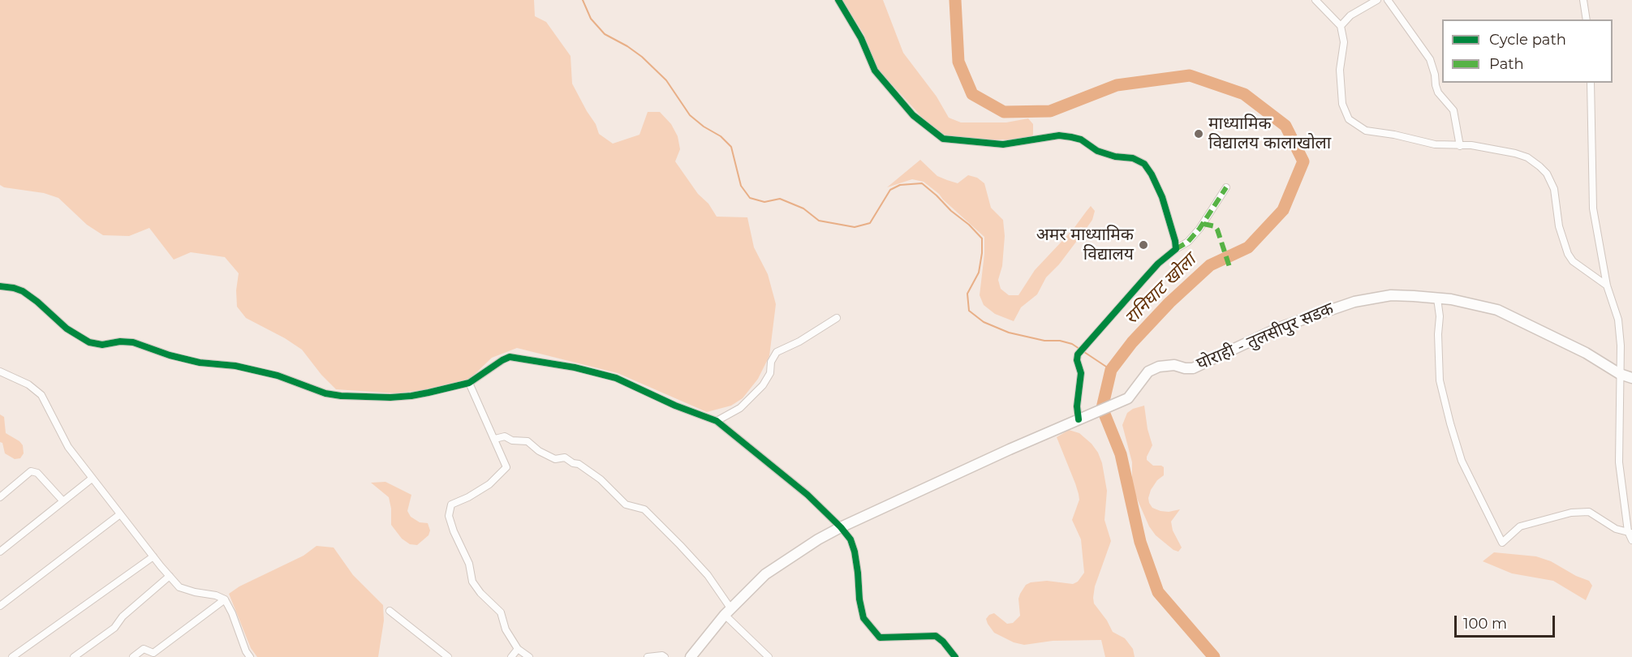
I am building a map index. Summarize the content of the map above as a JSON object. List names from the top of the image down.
{
  "streets": {
    "main road": ["घोराही - तुलसीपुर सडक"]
  },
  "water": ["रानिघाट खोला"],
  "places": ["माध्यामिक विद्यालय कालाखोला", "अमर माध्यामिक विद्यालय"],
  "legend": ["Cycle path", "Path"],
  "scale_bar": "100 m"
}
